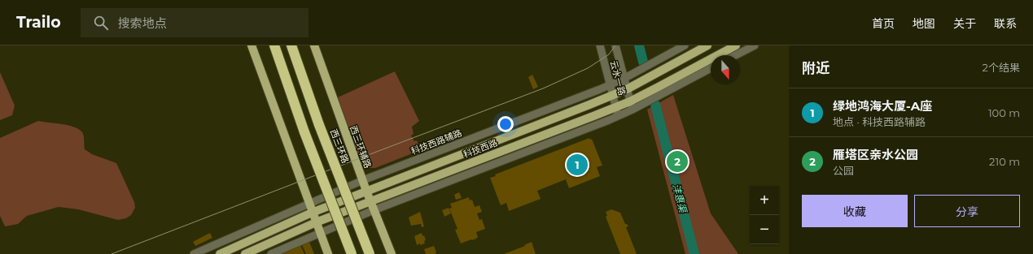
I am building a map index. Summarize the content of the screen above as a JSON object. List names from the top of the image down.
{
  "streets": {
    "highway": ["西三环路"],
    "main road": ["西三环辅路", "科技西路"],
    "street": ["云水一路", "科技西路辅路"]
  },
  "crossings": [
    ["云水一路", "科技西路辅路"],
    ["云水一路", "科技西路"],
    ["科技西路辅路", "西三环辅路"],
    ["西三环辅路", "科技西路"]
  ],
  "water": ["沣惠渠"],
  "north": "bottom",
  "page": {
    "header": "Trailo",
    "search": "搜索地点",
    "nav": [
      "首页",
      "地图",
      "关于",
      "联系"
    ],
    "heading": ["附近", "2个结果"],
    "list": [
      {
        "mark": "1",
        "name": "绿地鸿海大厦-A座",
        "note": "地点 · 科技西路辅路",
        "value": "100 m"
      },
      {
        "mark": "2",
        "name": "雁塔区亲水公园",
        "note": "公园",
        "value": "210 m"
      }
    ],
    "pins": ["2", "1"],
    "buttons": ["收藏", "分享"],
    "map_buttons": ["+", "−"]
  }
}
